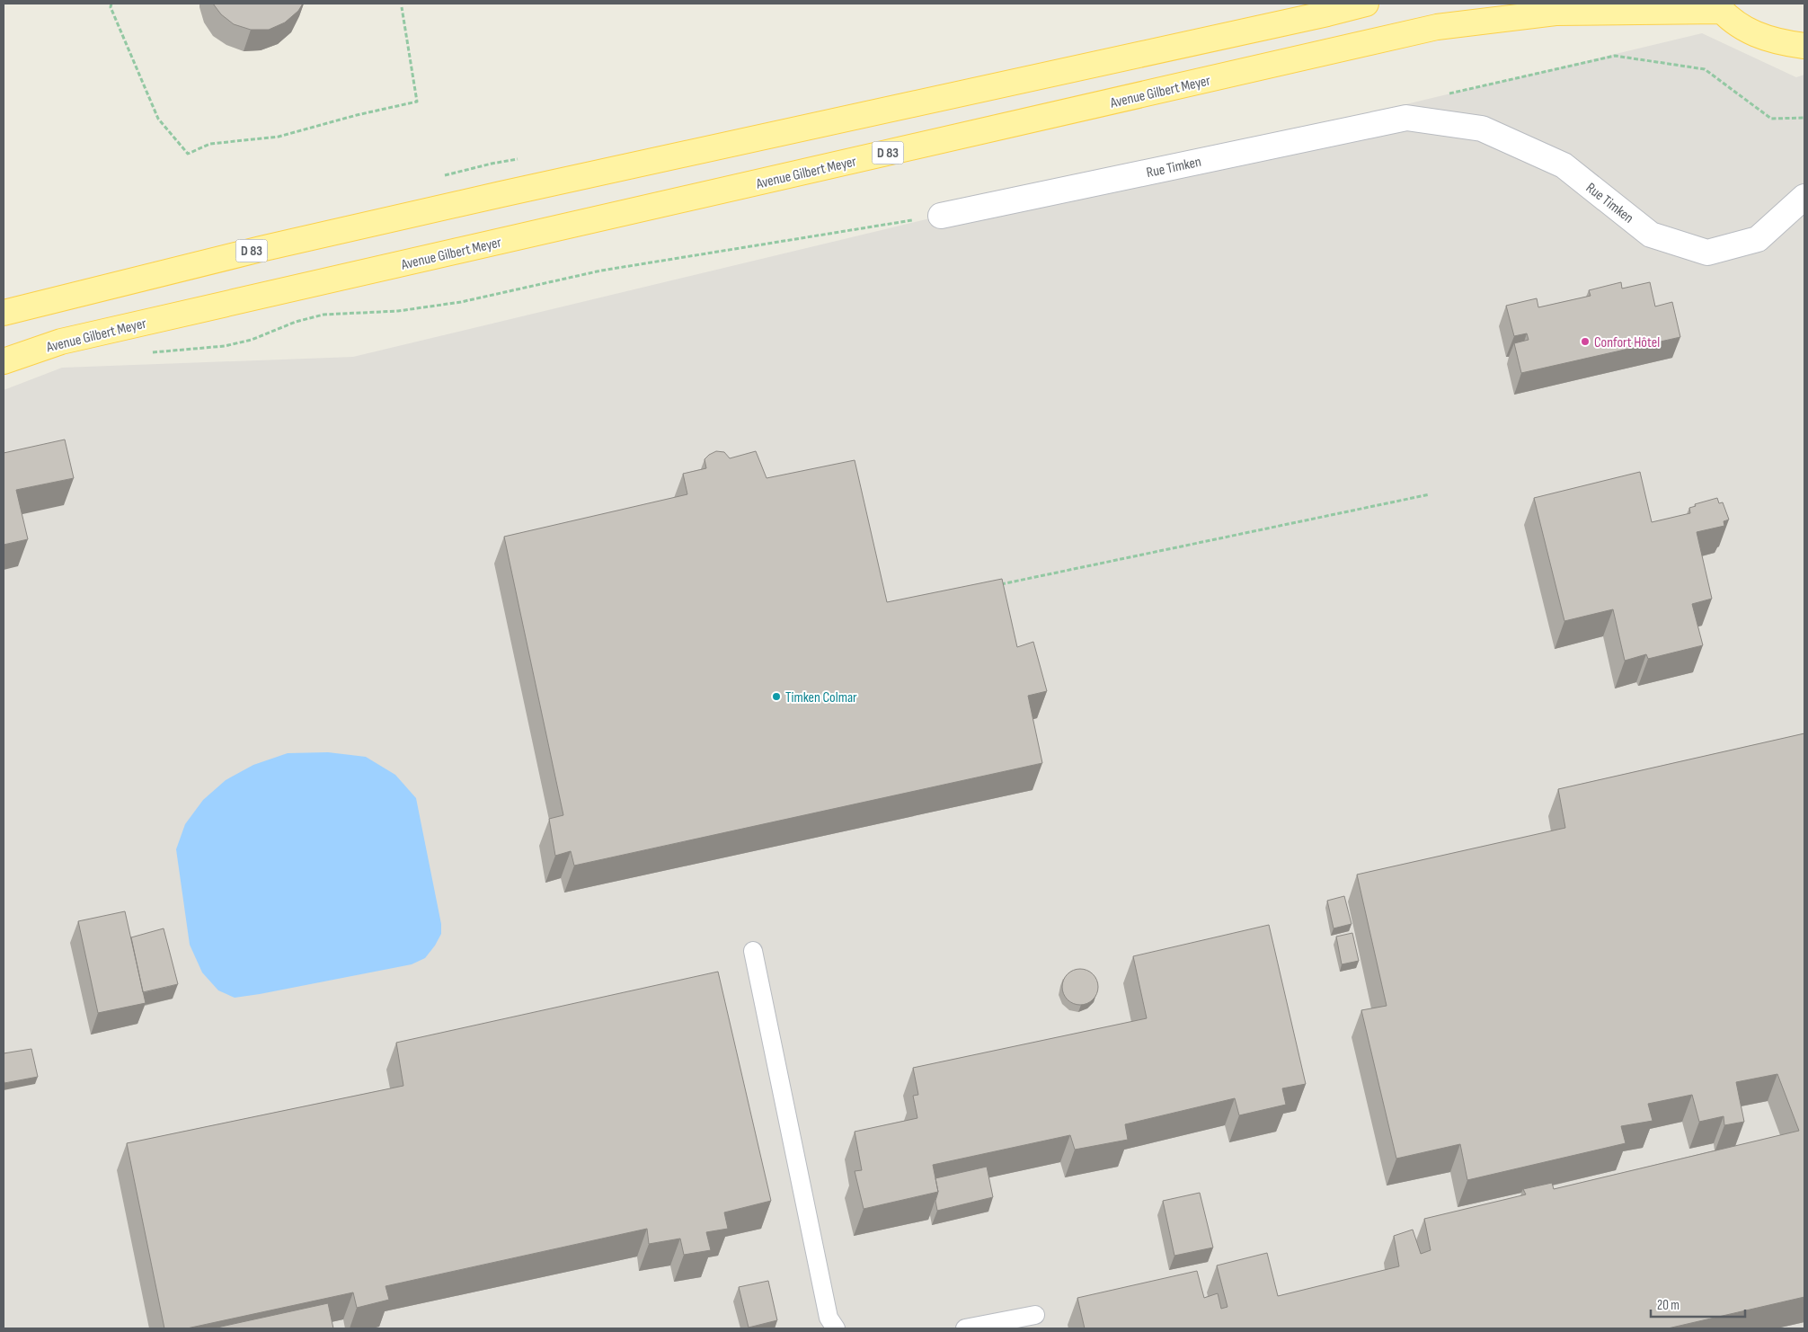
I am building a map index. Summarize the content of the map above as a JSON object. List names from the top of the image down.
{
  "streets": {
    "main road": ["Avenue Gilbert Meyer", "D 83"],
    "street": ["Rue Timken"]
  },
  "places": ["Confort Hôtel", "Timken Colmar"],
  "scale_bar": "20 m"
}
